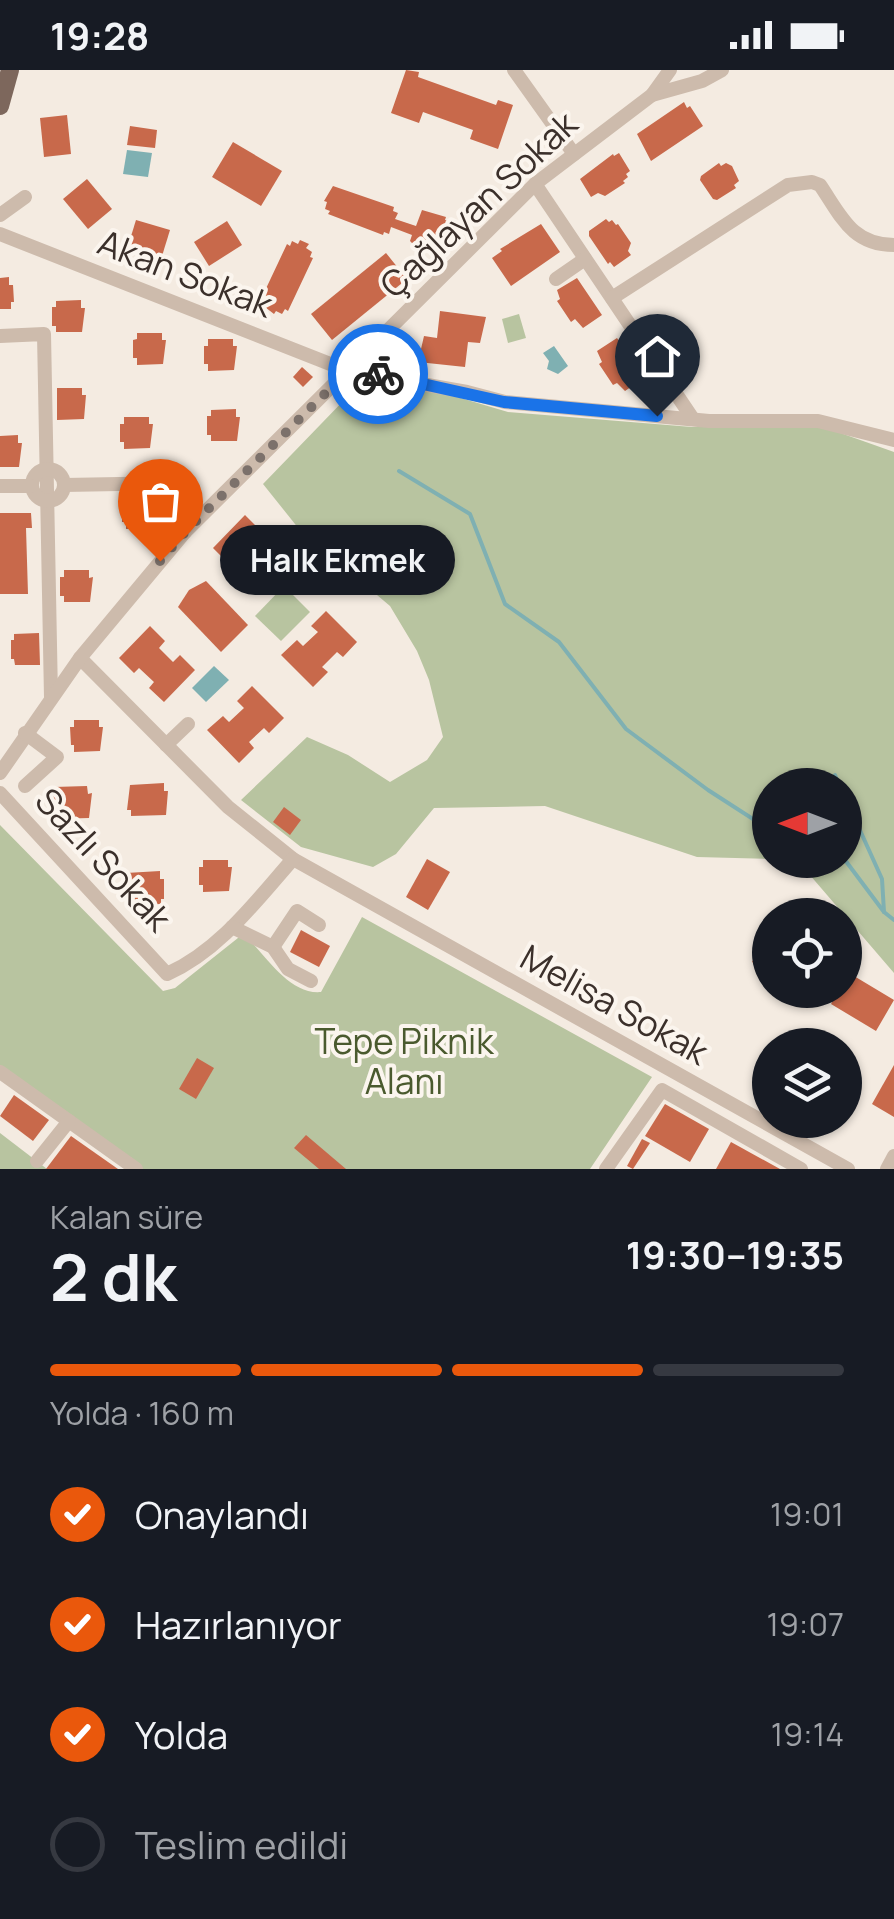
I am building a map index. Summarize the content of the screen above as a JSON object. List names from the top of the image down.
{
  "streets": {
    "street": [
      "Çağlayan Sokak",
      "Akan Sokak",
      "Sazlı Sokak",
      "Melisa Sokak"
    ]
  },
  "crossings": [
    ["Çağlayan Sokak", "Akan Sokak"],
    ["Çağlayan Sokak", "Melisa Sokak"],
    ["Sazlı Sokak", "Melisa Sokak"]
  ],
  "parks": ["Tepe Piknik Alanı"],
  "places": ["Halk Ekmek"],
  "north": "left",
  "page": {
    "status": "19:28",
    "bubble": "Halk Ekmek",
    "heading": ["2 dk", "Kalan süre", "19:30–19:35"],
    "bar": "Yolda · 160 m",
    "list": [
      ["Onaylandı", "19:01"],
      ["Hazırlanıyor", "19:07"],
      ["Yolda", "19:14"],
      "Teslim edildi"
    ]
  }
}
